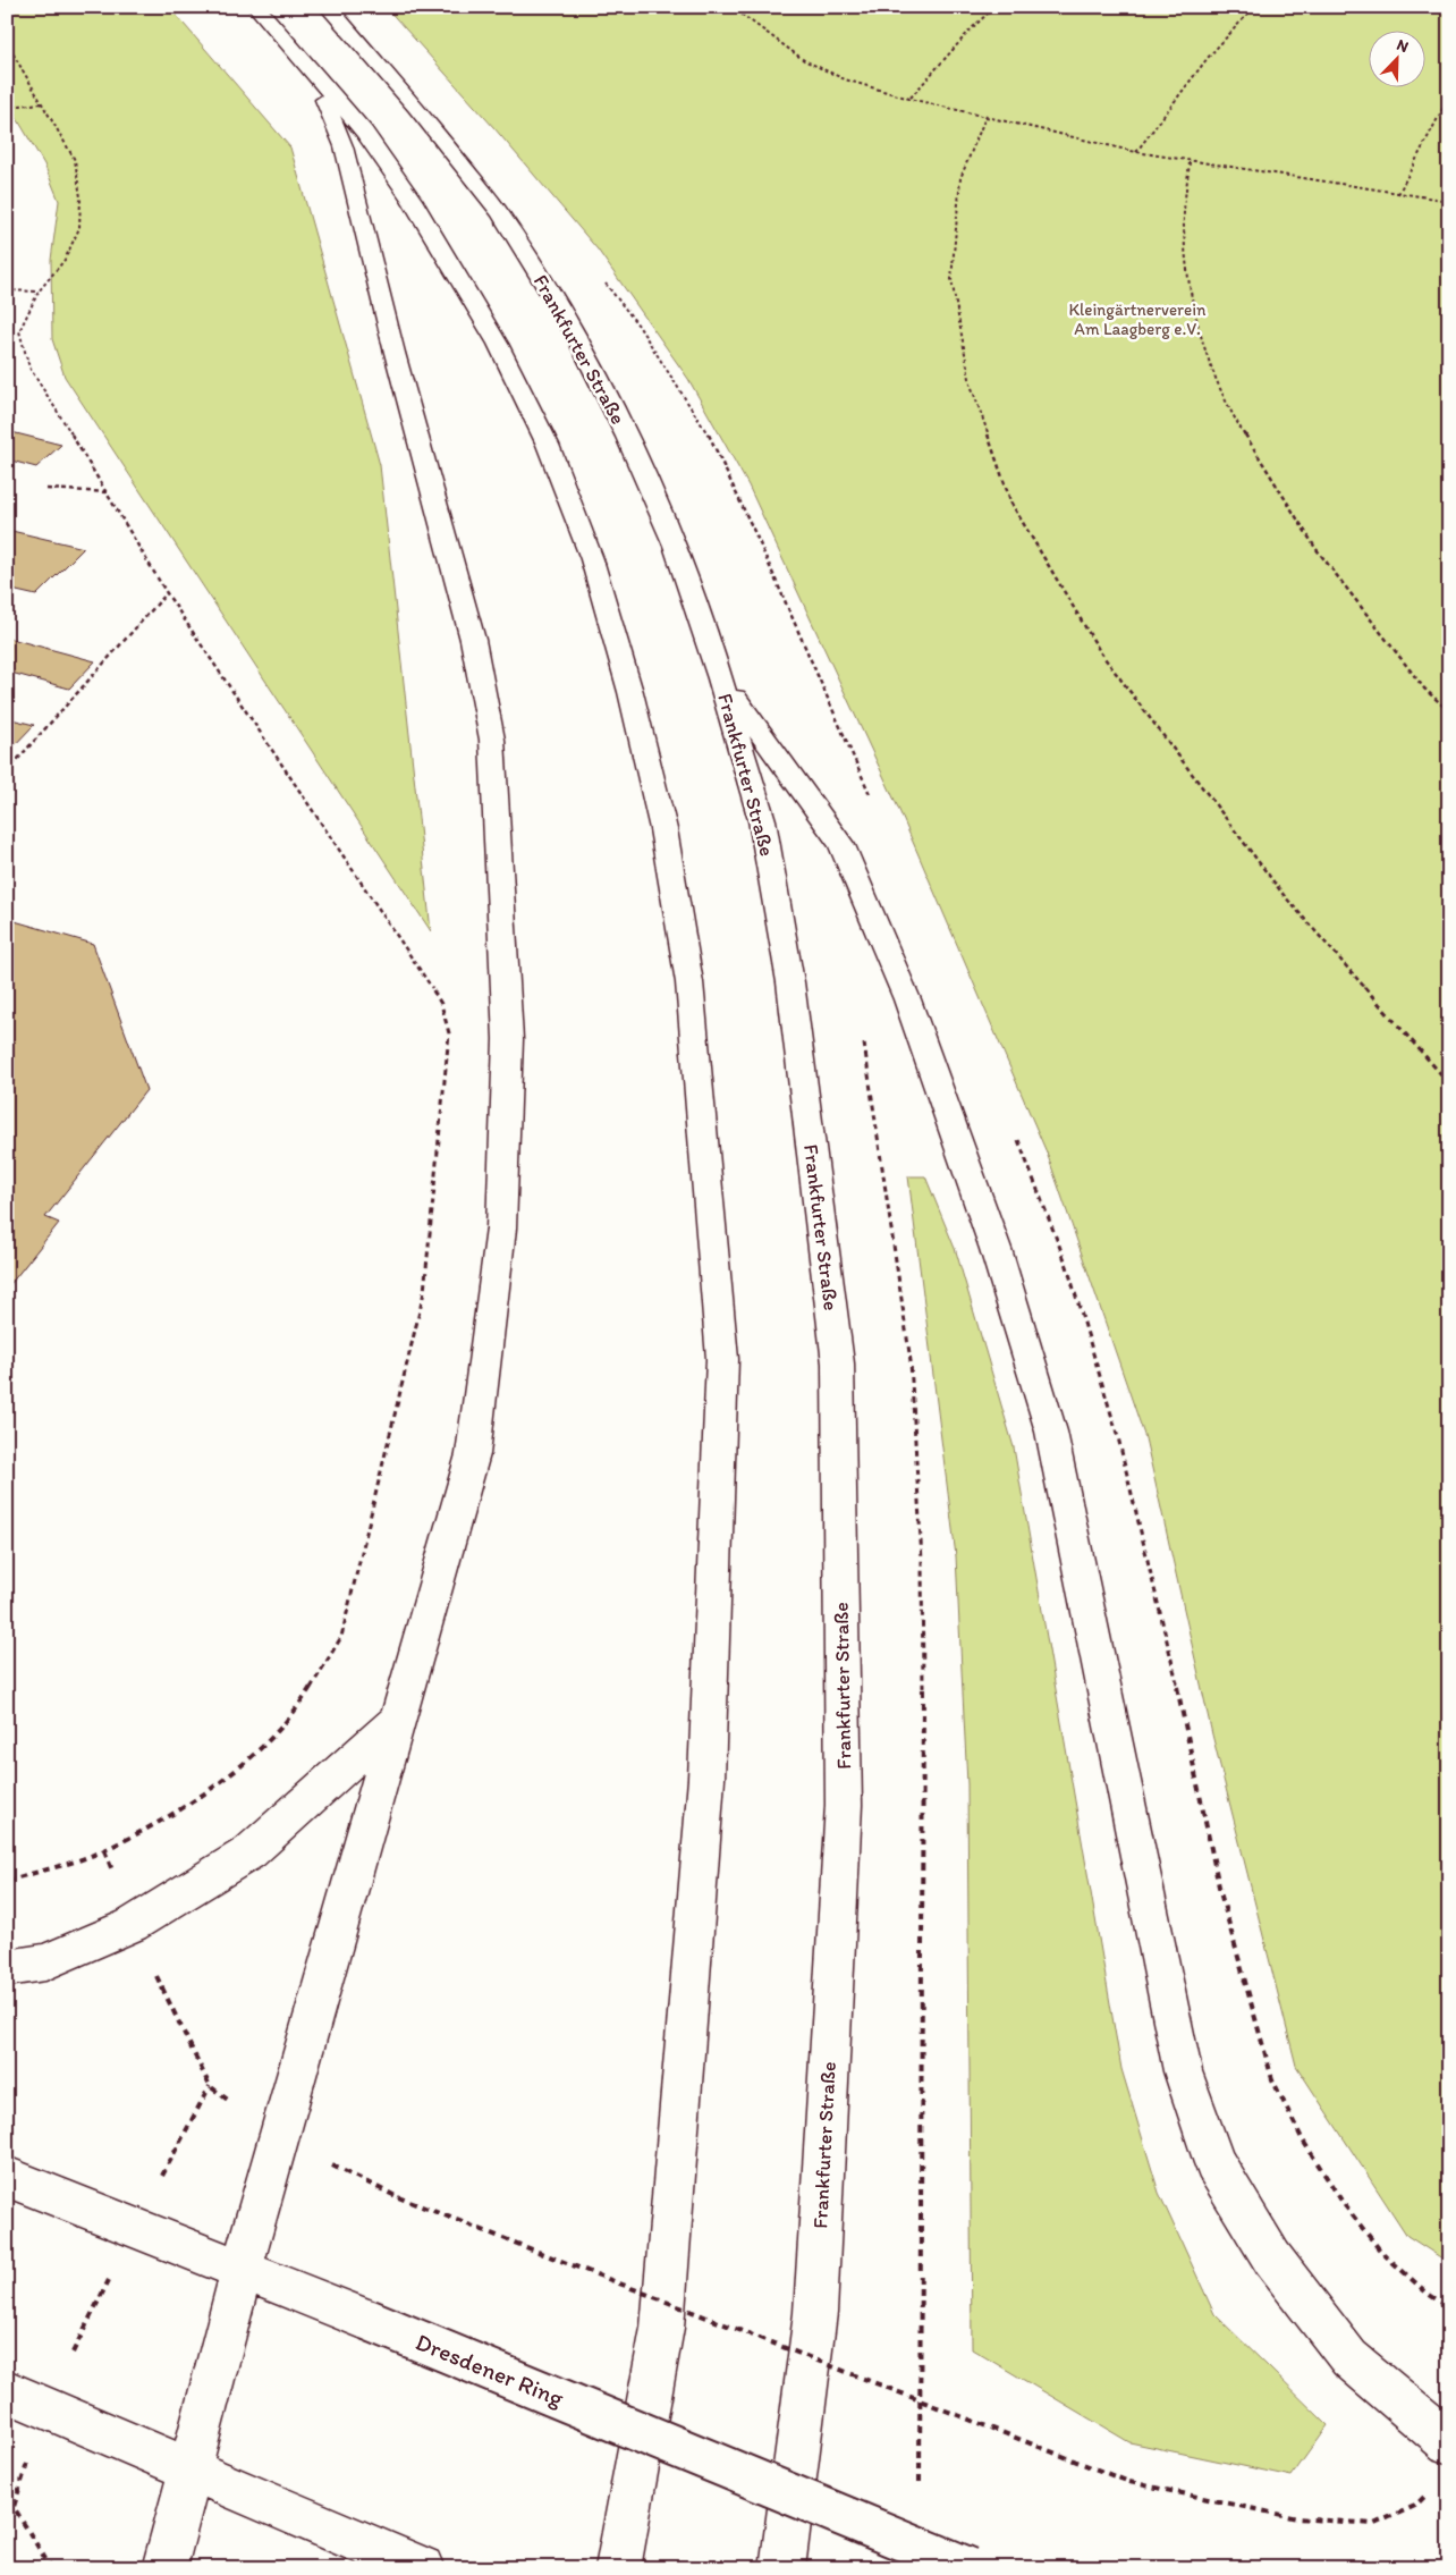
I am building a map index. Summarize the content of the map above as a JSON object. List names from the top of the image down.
{
  "streets": {
    "street": ["Frankfurter Straße", "Dresdener Ring"]
  },
  "parks": ["Kleingärtnerverein Am Laagberg e.V."],
  "north": "top right"
}
